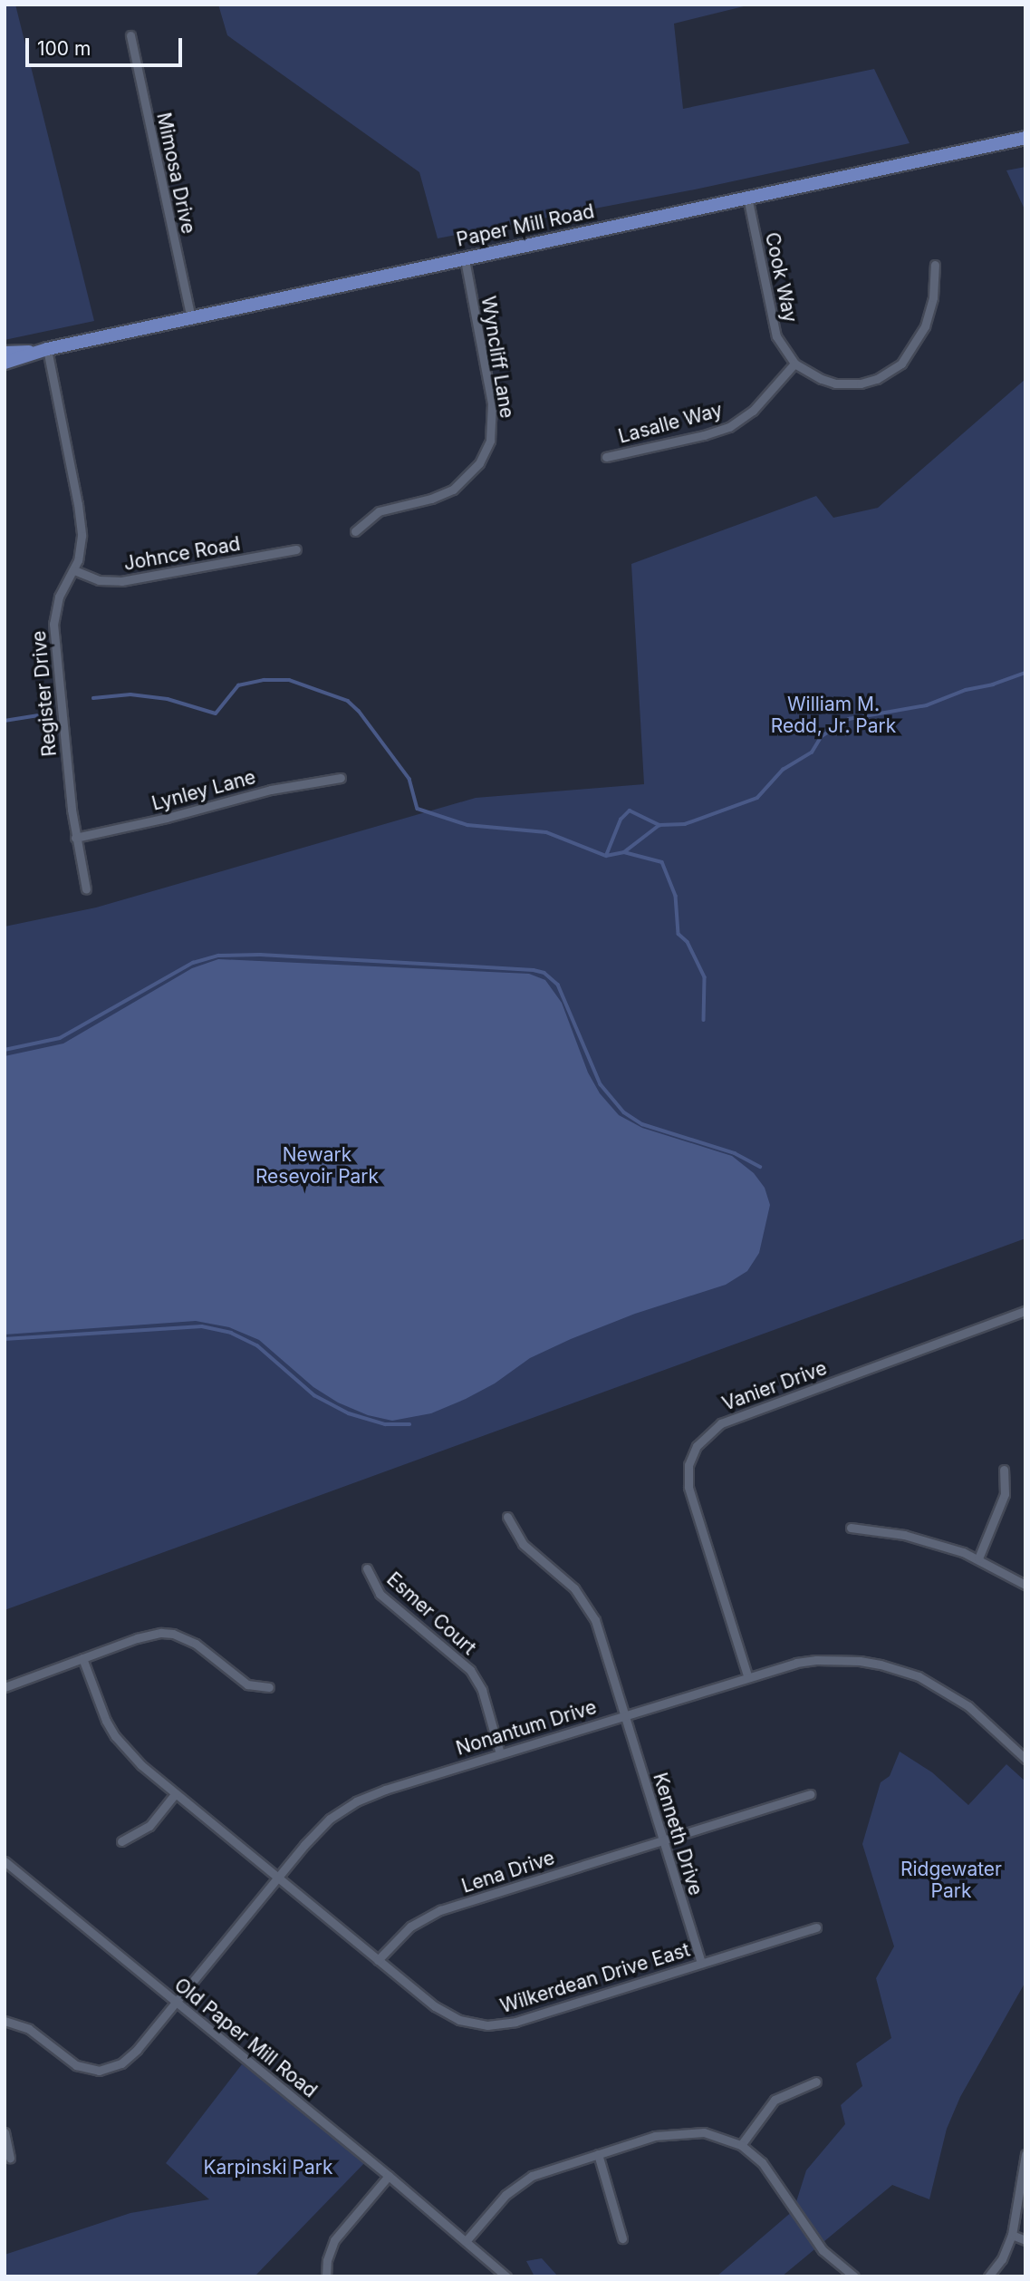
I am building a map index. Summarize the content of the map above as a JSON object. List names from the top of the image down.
{
  "streets": {
    "main road": ["Paper Mill Road"],
    "street": [
      "Mimosa Drive",
      "Cook Way",
      "Wyncliff Lane",
      "Lasalle Way",
      "Johnce Road",
      "Register Drive",
      "Lynley Lane",
      "Vanier Drive",
      "Esmer Court",
      "Nonantum Drive",
      "Kenneth Drive",
      "Lena Drive",
      "Wilkerdean Drive East",
      "Old Paper Mill Road"
    ]
  },
  "crossings": [
    ["Mimosa Drive", "Paper Mill Road"],
    ["Paper Mill Road", "Cook Way"],
    ["Paper Mill Road", "Wyncliff Lane"],
    ["Paper Mill Road", "Register Drive"],
    ["Cook Way", "Lasalle Way"],
    ["Johnce Road", "Register Drive"],
    ["Register Drive", "Lynley Lane"],
    ["Vanier Drive", "Nonantum Drive"],
    ["Esmer Court", "Nonantum Drive"],
    ["Nonantum Drive", "Kenneth Drive"],
    ["Nonantum Drive", "Wilkerdean Drive East"],
    ["Nonantum Drive", "Old Paper Mill Road"],
    ["Kenneth Drive", "Lena Drive"],
    ["Kenneth Drive", "Wilkerdean Drive East"],
    ["Lena Drive", "Wilkerdean Drive East"]
  ],
  "parks": [
    "William M. Redd, Jr. Park",
    "Newark Resevoir Park",
    "Ridgewater Park",
    "Karpinski Park"
  ],
  "scale_bar": "100 m"
}
